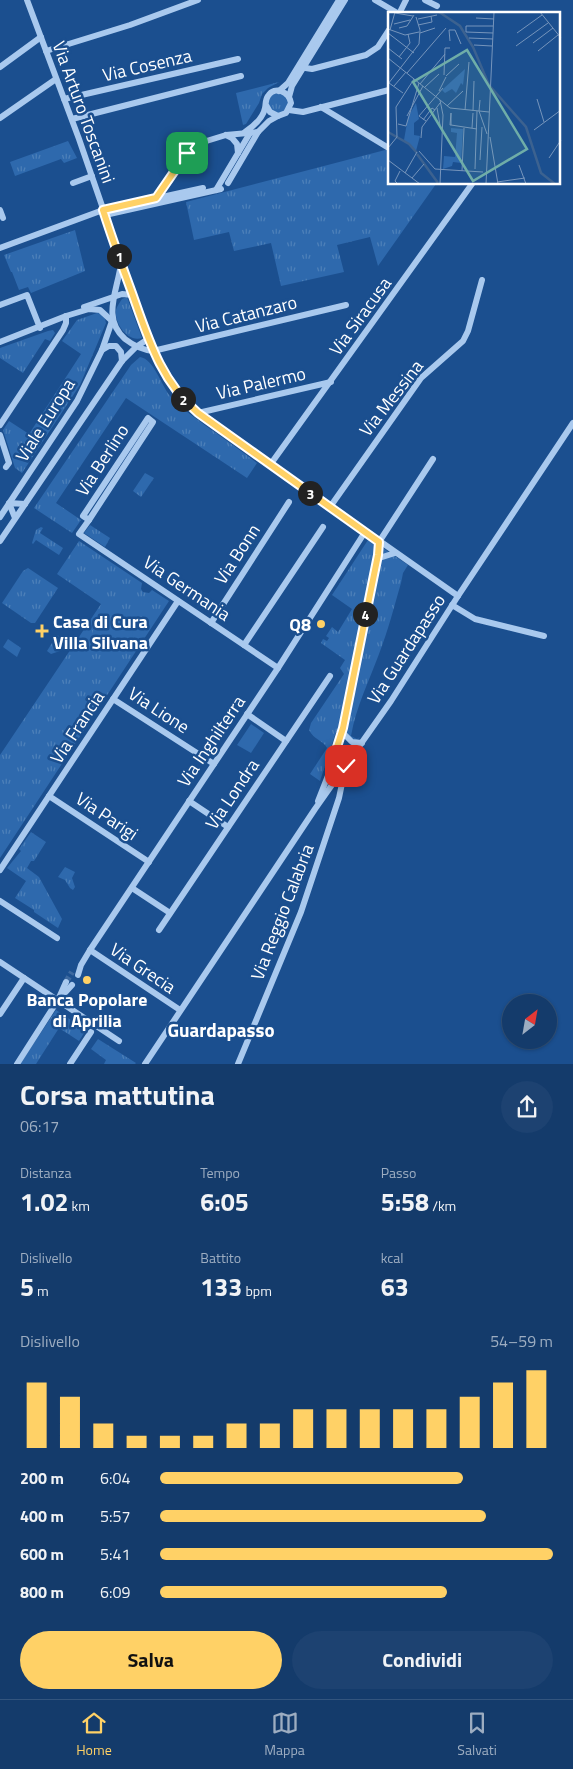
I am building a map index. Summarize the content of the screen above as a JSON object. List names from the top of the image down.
{
  "streets": {
    "street": [
      "Via Cosenza",
      "Via Arturo Toscanini",
      "Via Catanzaro",
      "Via Siracusa",
      "Via Palermo",
      "Via Messina",
      "Viale Europa",
      "Via Berlino",
      "Via Bonn",
      "Via Germania",
      "Via Guardapasso",
      "Via Lione",
      "Via Francia",
      "Via Inghilterra",
      "Via Londra",
      "Via Parigi",
      "Via Reggio Calabria",
      "Via Grecia"
    ]
  },
  "crossings": [
    ["Via Cosenza", "Via Arturo Toscanini"],
    ["Via Arturo Toscanini", "Via Catanzaro"],
    ["Via Arturo Toscanini", "Via Siracusa"],
    ["Via Arturo Toscanini", "Via Palermo"],
    ["Via Arturo Toscanini", "Via Messina"],
    ["Via Arturo Toscanini", "Via Guardapasso"],
    ["Via Arturo Toscanini", "Via Inghilterra"],
    ["Via Siracusa", "Via Palermo"],
    ["Via Berlino", "Via Germania"],
    ["Via Bonn", "Via Germania"],
    ["Via Germania", "Via Francia"],
    ["Via Germania", "Via Inghilterra"],
    ["Via Guardapasso", "Via Reggio Calabria"],
    ["Via Guardapasso", "Via Grecia"],
    ["Via Lione", "Via Francia"],
    ["Via Lione", "Via Inghilterra"],
    ["Via Francia", "Via Parigi"],
    ["Via Inghilterra", "Via Parigi"],
    ["Via Inghilterra", "Via Grecia"]
  ],
  "districts": ["Guardapasso"],
  "places": {
    "other": ["Q8", "Banca Popolare di Aprilia"],
    "health": ["Casa di Cura Villa Silvana"]
  },
  "north": "top right",
  "page": {
    "pins": [
      "1",
      "2",
      "3",
      "4"
    ],
    "heading": ["Corsa mattutina", "06:17"],
    "stats": [
      ["Distanza", "1.02 km"],
      ["Tempo", "6:05"],
      ["Passo", "5:58 /km"],
      ["Dislivello", "5 m"],
      ["Battito", "133 bpm"],
      ["kcal", "63"]
    ],
    "chart": ["Dislivello", "54–59 m"],
    "list": [
      {
        "name": "200 m",
        "note": "6:04"
      },
      {
        "name": "400 m",
        "note": "5:57"
      },
      {
        "name": "600 m",
        "note": "5:41"
      },
      {
        "name": "800 m",
        "note": "6:09"
      }
    ],
    "buttons": ["Salva", "Condividi"],
    "tabs": ["Home", "Mappa", "Salvati"]
  }
}
